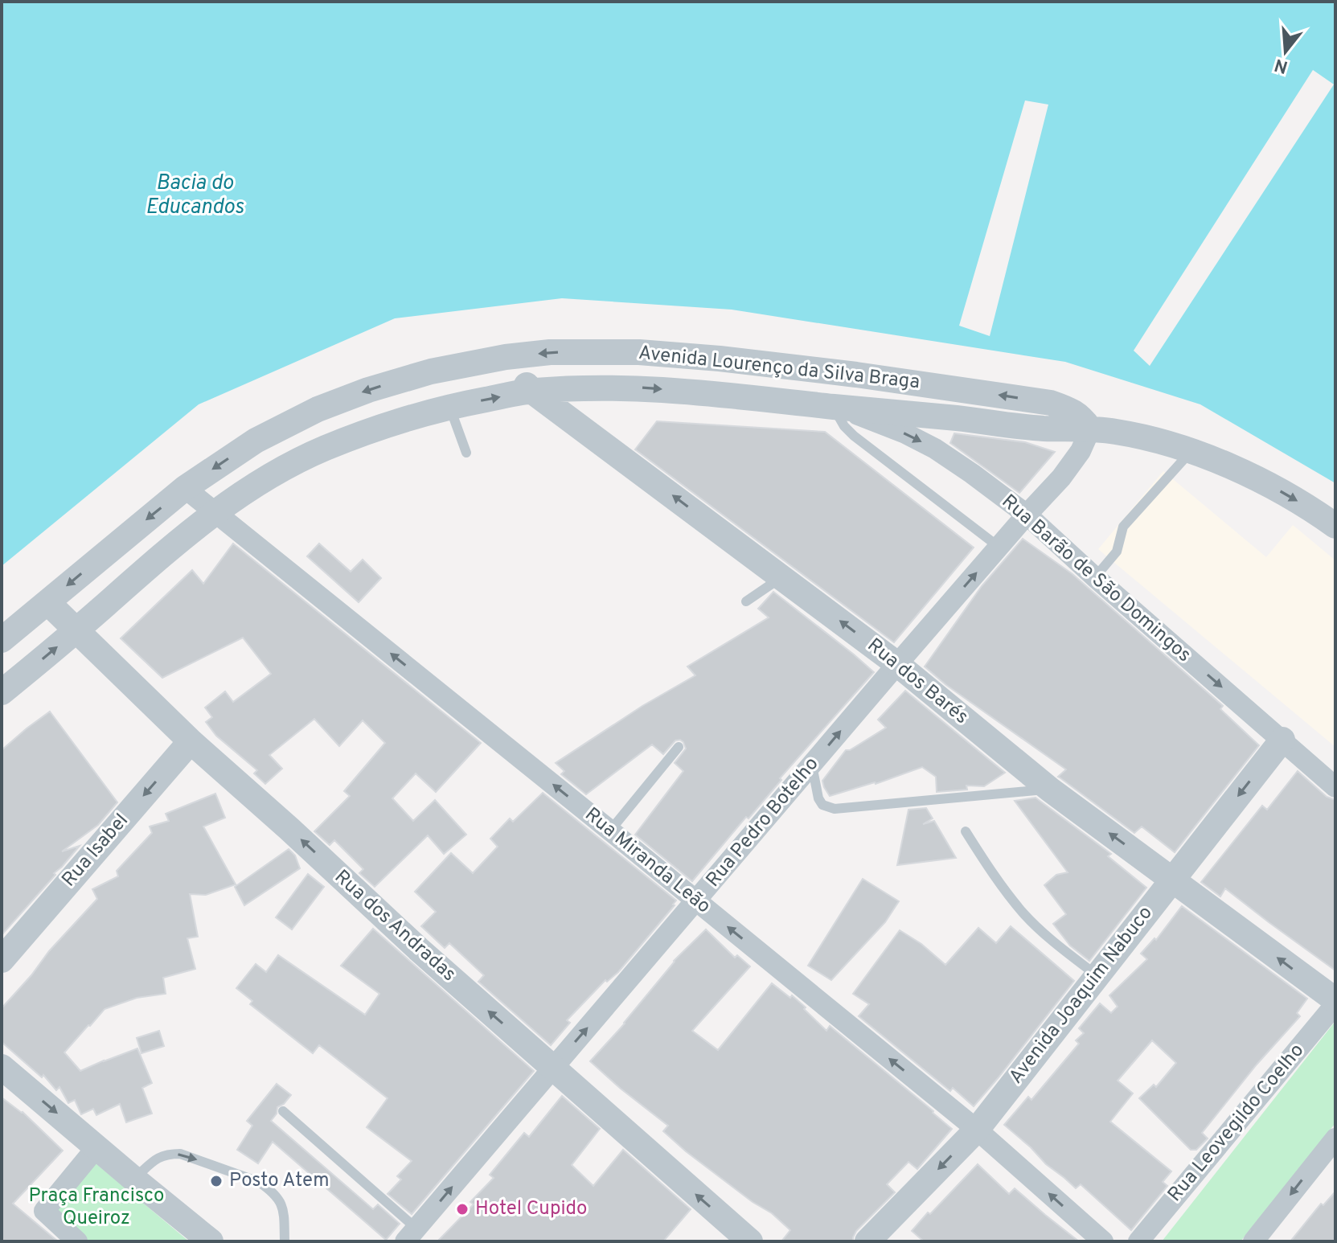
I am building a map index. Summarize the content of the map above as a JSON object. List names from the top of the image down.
{
  "streets": {
    "street": [
      "Avenida Lourenço da Silva Braga",
      "Rua Barão de São Domingos",
      "Rua dos Barés",
      "Rua Pedro Botelho",
      "Rua Isabel",
      "Rua Miranda Leão",
      "Rua dos Andradas",
      "Avenida Joaquim Nabuco",
      "Rua Leovegildo Coelho"
    ]
  },
  "crossings": [
    ["Avenida Lourenço da Silva Braga", "Rua Barão de São Domingos"],
    ["Avenida Lourenço da Silva Braga", "Rua dos Barés"],
    ["Avenida Lourenço da Silva Braga", "Rua Pedro Botelho"],
    ["Avenida Lourenço da Silva Braga", "Rua Miranda Leão"],
    ["Avenida Lourenço da Silva Braga", "Rua dos Andradas"],
    ["Rua Barão de São Domingos", "Rua Pedro Botelho"],
    ["Rua Barão de São Domingos", "Avenida Joaquim Nabuco"],
    ["Rua dos Barés", "Rua Pedro Botelho"],
    ["Rua dos Barés", "Avenida Joaquim Nabuco"],
    ["Rua dos Barés", "Rua Leovegildo Coelho"],
    ["Rua Pedro Botelho", "Rua Miranda Leão"],
    ["Rua Pedro Botelho", "Rua dos Andradas"],
    ["Rua Isabel", "Rua dos Andradas"],
    ["Rua Miranda Leão", "Avenida Joaquim Nabuco"]
  ],
  "one_way": [
    "Rua Barão de São Domingos",
    "Rua dos Barés",
    "Rua Pedro Botelho",
    "Rua Isabel",
    "Rua Miranda Leão",
    "Rua dos Andradas",
    "Avenida Joaquim Nabuco"
  ],
  "water": ["Bacia do Educandos"],
  "parks": ["Praça Francisco Queiroz"],
  "places": ["Posto Atem", "Hotel Cupido"],
  "north": "bottom"
}
